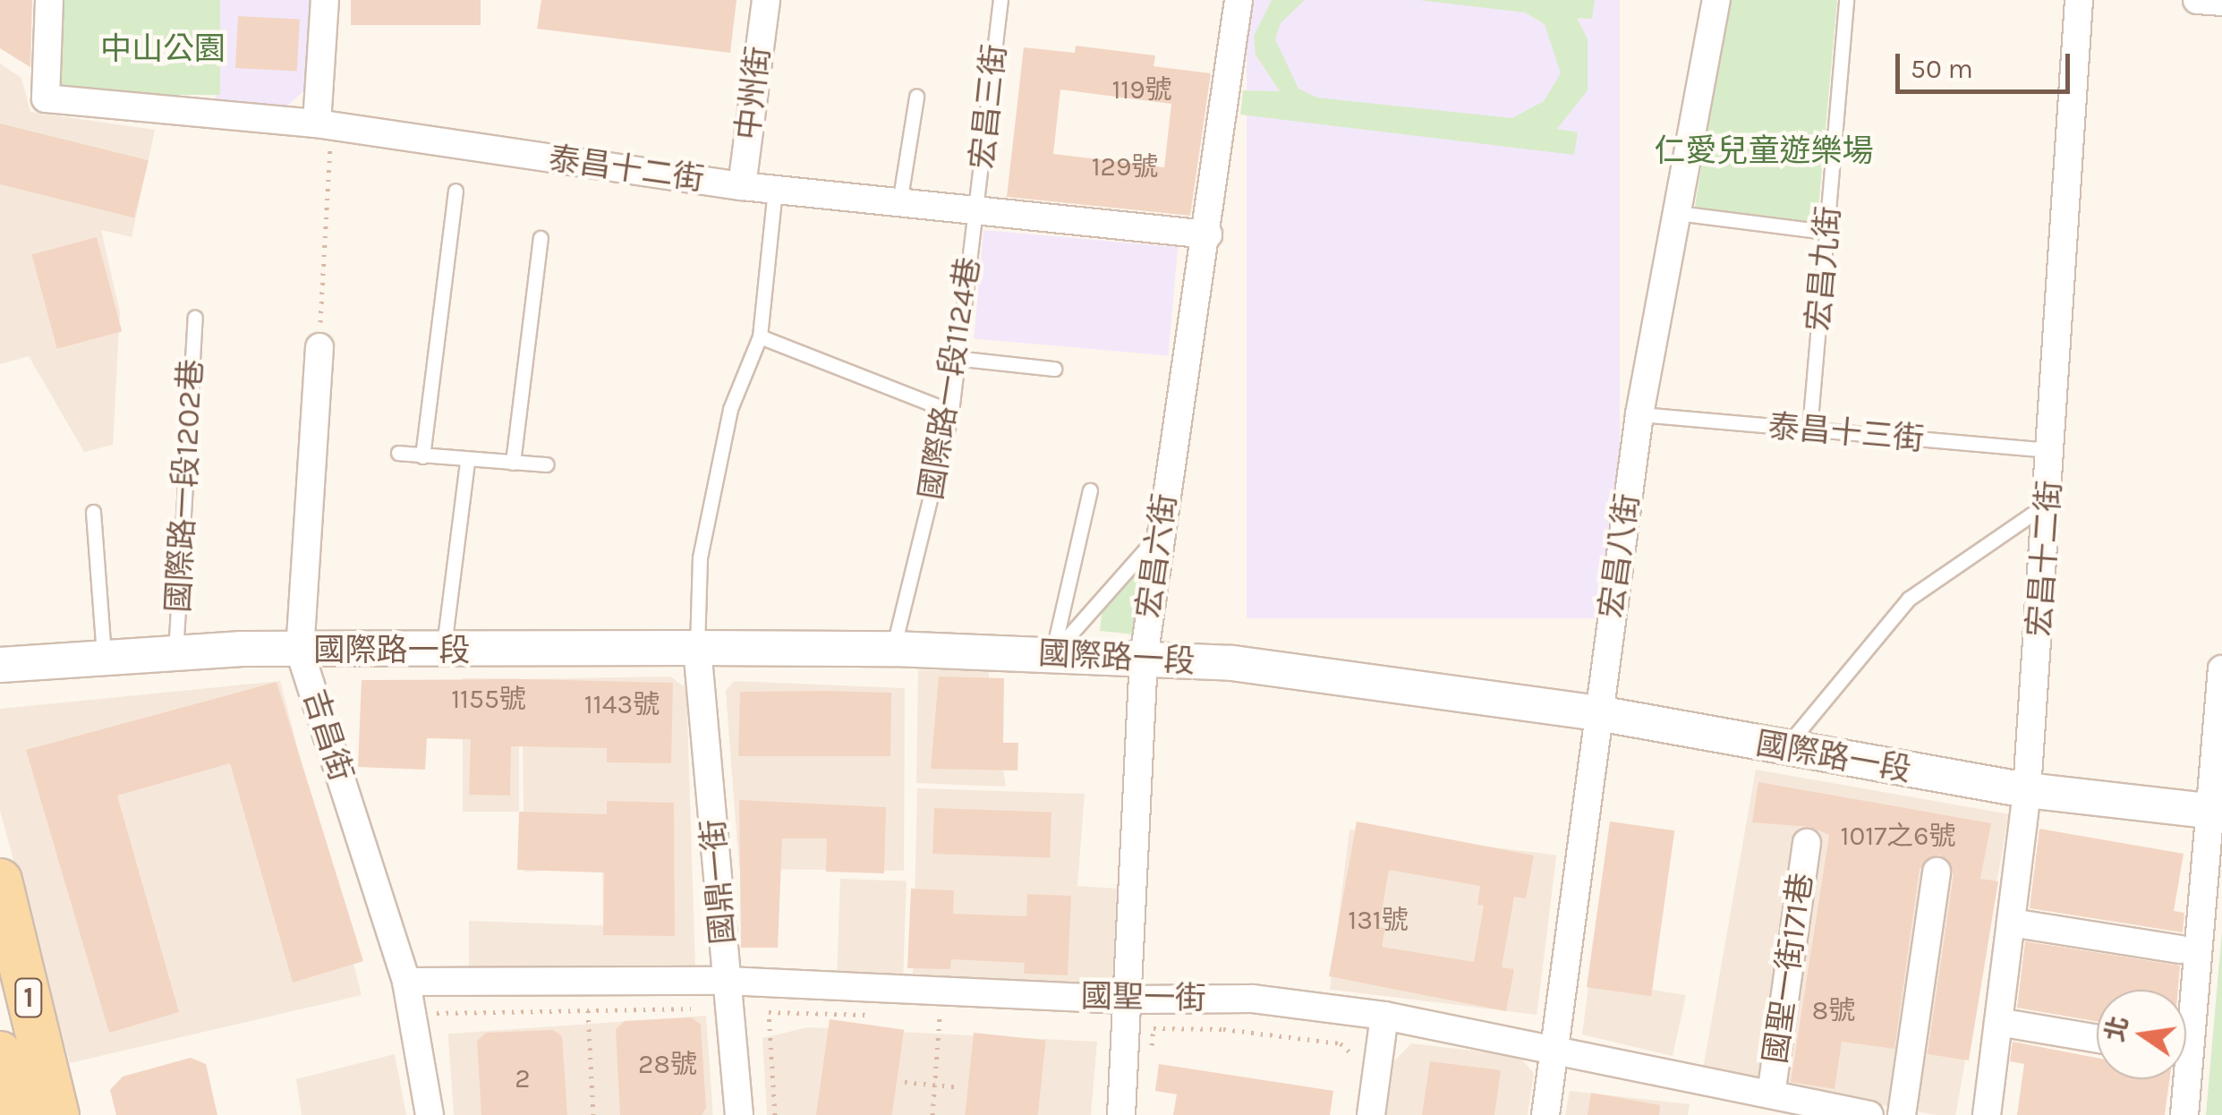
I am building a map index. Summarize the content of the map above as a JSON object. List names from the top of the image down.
{
  "streets": {
    "main road": ["1"],
    "street": [
      "中州街",
      "泰昌十二街",
      "宏昌六街",
      "宏昌八街",
      "宏昌十二街",
      "國際路一段",
      "吉昌街",
      "國鼎一街",
      "國聖一街171巷",
      "國聖一街"
    ],
    "lane": [
      "宏昌三街",
      "宏昌九街",
      "國際路一段1124巷",
      "泰昌十三街",
      "國際路一段1202巷"
    ]
  },
  "crossings": [
    ["中州街", "泰昌十二街"],
    ["宏昌三街", "泰昌十二街"],
    ["宏昌三街", "國際路一段1124巷"],
    ["泰昌十二街", "國際路一段1124巷"],
    ["泰昌十二街", "宏昌六街"],
    ["宏昌九街", "泰昌十三街"],
    ["國際路一段1124巷", "國際路一段"],
    ["泰昌十三街", "宏昌八街"],
    ["泰昌十三街", "宏昌十二街"],
    ["國際路一段1202巷", "國際路一段"],
    ["宏昌六街", "國際路一段"],
    ["宏昌六街", "國聖一街"],
    ["宏昌八街", "國際路一段"],
    ["宏昌八街", "國聖一街"],
    ["宏昌十二街", "國際路一段"],
    ["國際路一段", "吉昌街"],
    ["國際路一段", "國鼎一街"],
    ["吉昌街", "國聖一街"],
    ["國鼎一街", "國聖一街"],
    ["國聖一街171巷", "國聖一街"]
  ],
  "parks": ["中山公園", "仁愛兒童遊樂場"],
  "house_numbers": [
    "119號",
    "129號",
    "1155號",
    "1143號",
    "1017之6號",
    "131號",
    "8號",
    "28號",
    "2"
  ],
  "scale_bar": "50 m",
  "north": "left"
}
